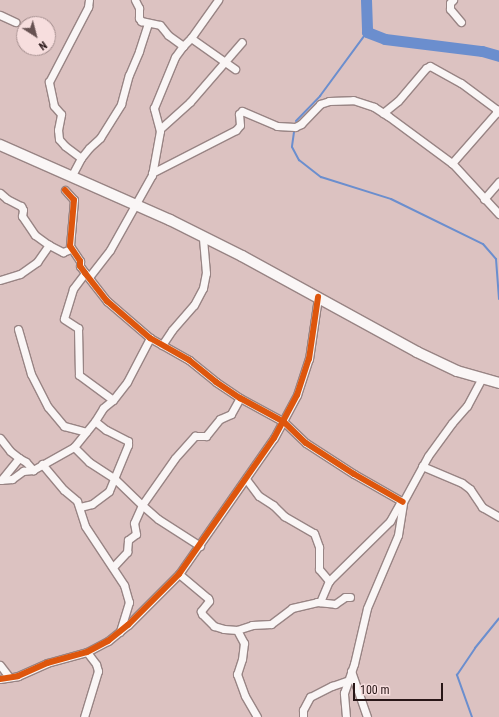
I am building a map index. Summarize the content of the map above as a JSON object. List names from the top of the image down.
{
  "scale_bar": "100 m",
  "north": "bottom right"
}
